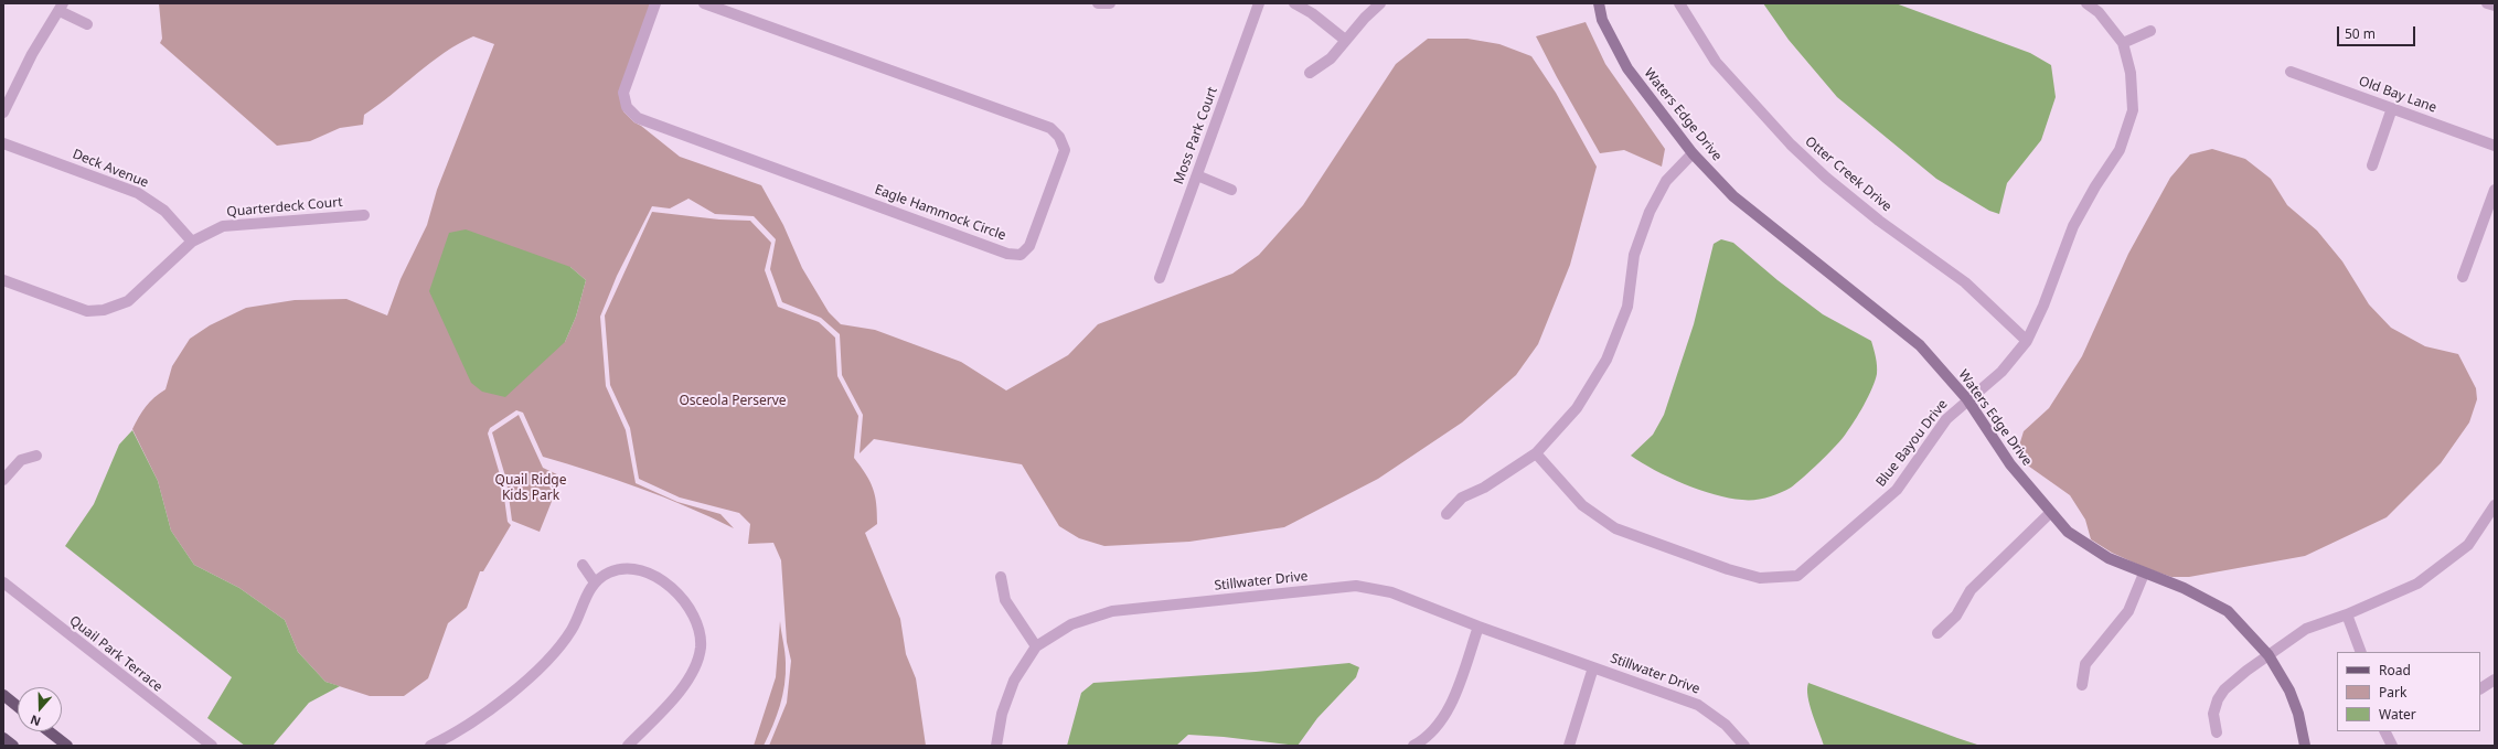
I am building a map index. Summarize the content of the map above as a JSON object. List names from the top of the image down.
{
  "streets": {
    "street": [
      "Old Bay Lane",
      "Waters Edge Drive",
      "Moss Park Court",
      "Deck Avenue",
      "Otter Creek Drive",
      "Quarterdeck Court",
      "Eagle Hammock Circle",
      "Blue Bayou Drive",
      "Stillwater Drive",
      "Quail Park Terrace"
    ]
  },
  "crossings": [
    ["Waters Edge Drive", "Blue Bayou Drive"],
    ["Deck Avenue", "Quarterdeck Court"],
    ["Otter Creek Drive", "Blue Bayou Drive"]
  ],
  "parks": ["Osceola Perserve", "Quail Ridge Kids Park"],
  "legend": ["Road", "Park", "Water"],
  "scale_bar": "50 m",
  "north": "bottom"
}
